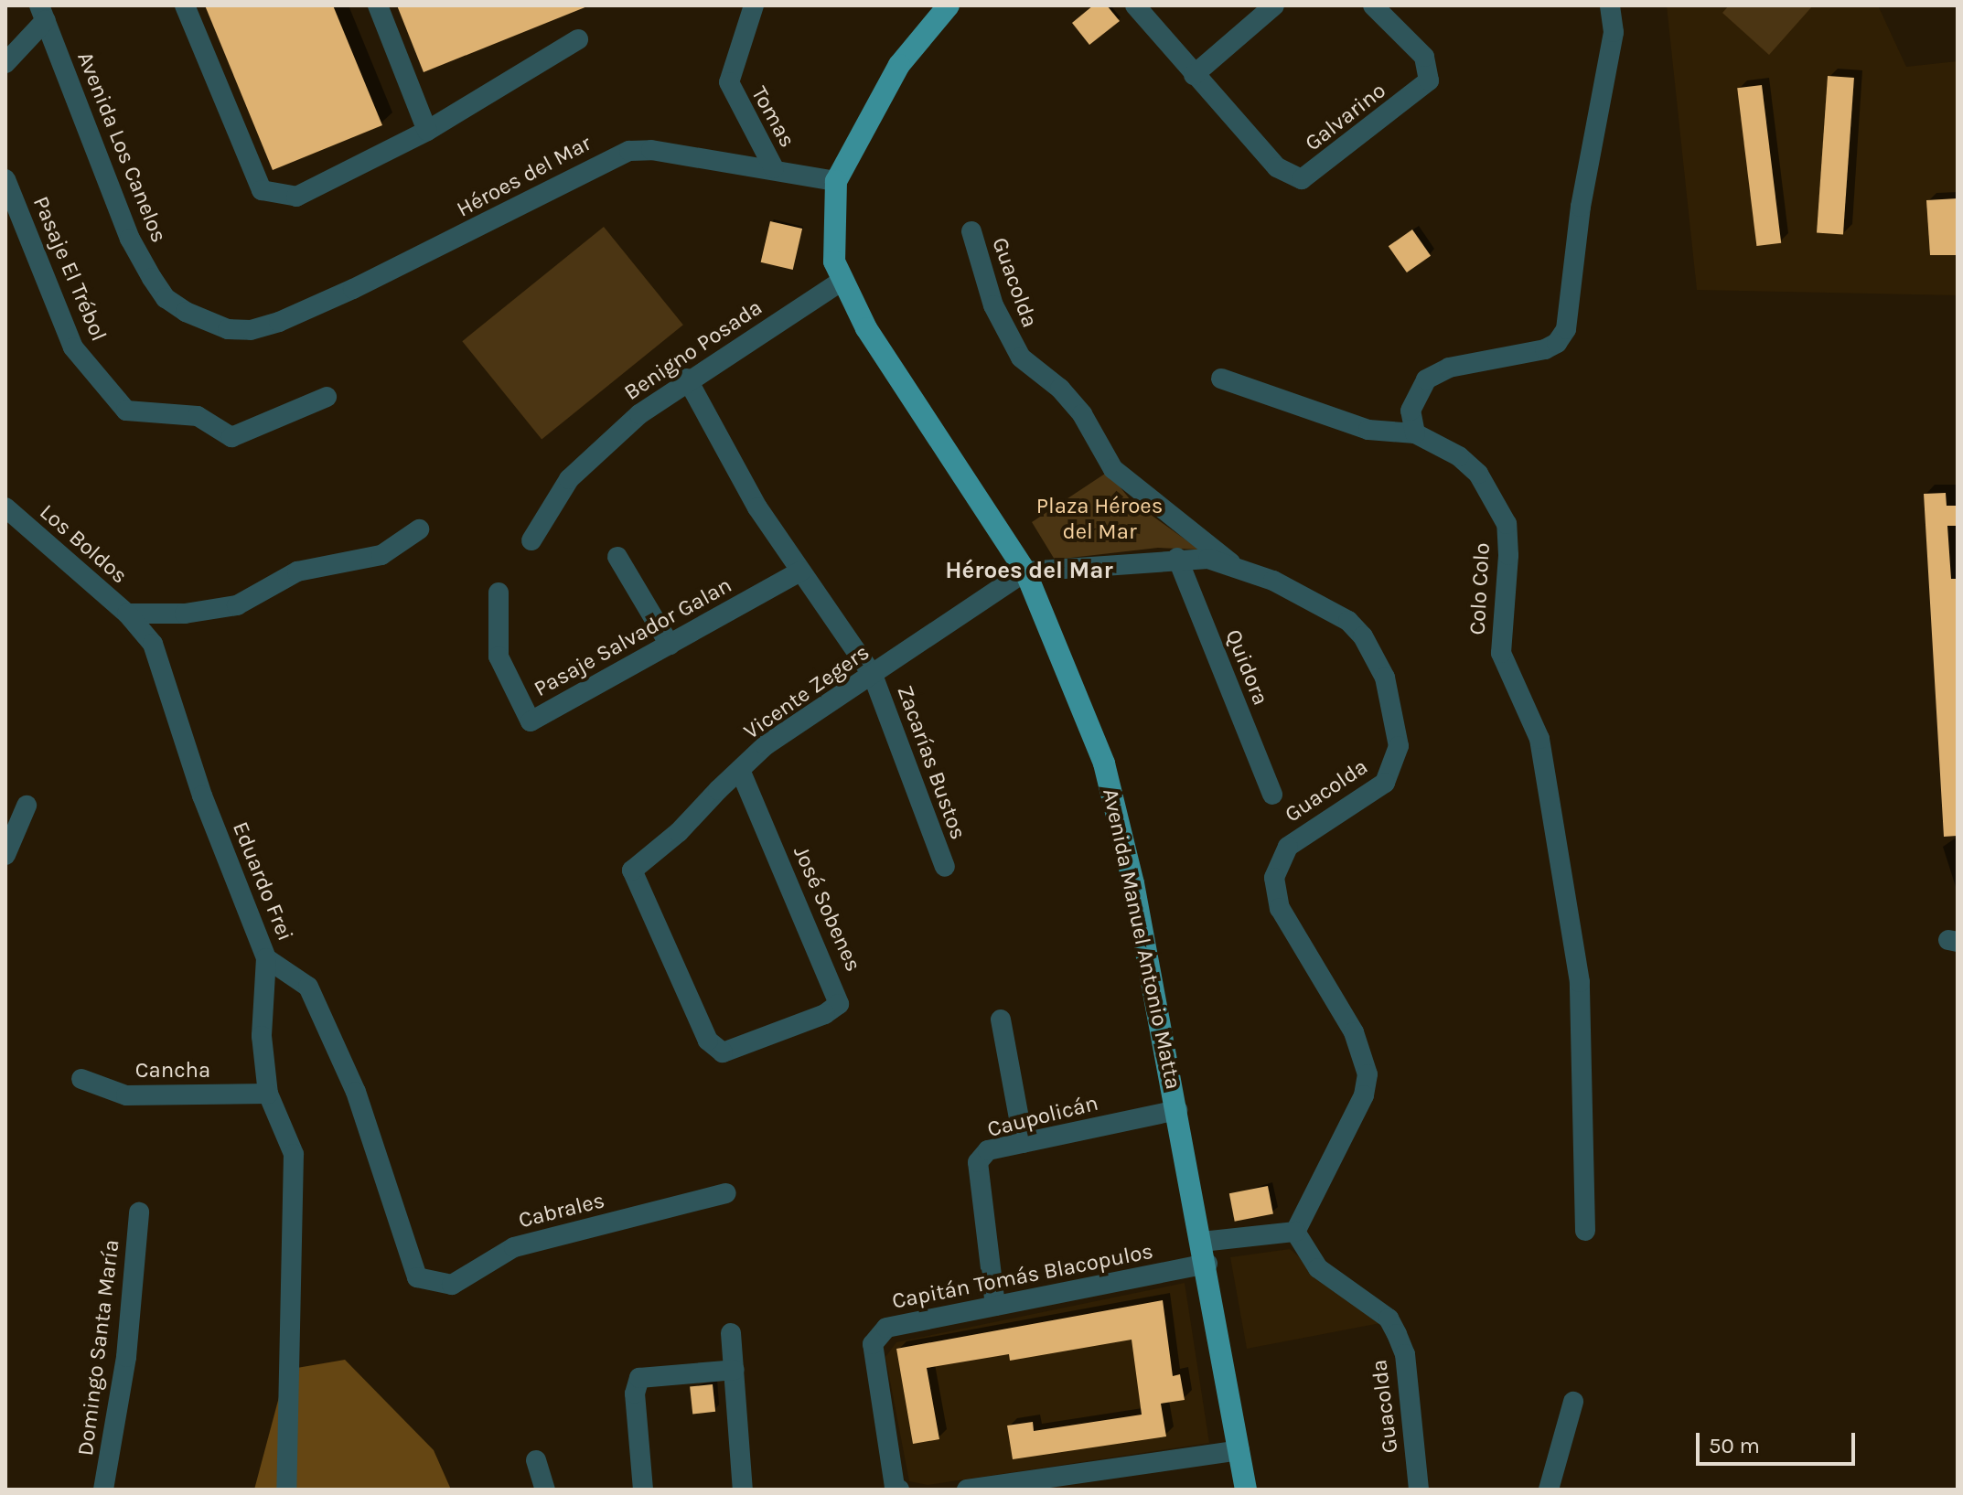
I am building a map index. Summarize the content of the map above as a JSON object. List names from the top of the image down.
{
  "streets": {
    "main road": ["Avenida Manuel Antonio Matta"],
    "street": [
      "Tomas",
      "Galvarino",
      "Avenida Los Canelos",
      "Héroes del Mar",
      "Pasaje El Trébol",
      "Guacolda",
      "Benigno Posada",
      "Los Boldos",
      "Colo Colo",
      "Pasaje Salvador Galan",
      "Quidora",
      "Vicente Zegers",
      "Zacarías Bustos",
      "Eduardo Frei",
      "José Sobenes",
      "Cancha",
      "Caupolicán",
      "Cabrales",
      "Capitán Tomás Blacopulos",
      "Domingo Santa María"
    ]
  },
  "crossings": [
    ["Tomas", "Héroes del Mar"],
    ["Avenida Los Canelos", "Héroes del Mar"],
    ["Héroes del Mar", "Avenida Manuel Antonio Matta"],
    ["Guacolda", "Quidora"],
    ["Guacolda", "Vicente Zegers"],
    ["Guacolda", "Avenida Manuel Antonio Matta"],
    ["Benigno Posada", "Zacarías Bustos"],
    ["Benigno Posada", "Avenida Manuel Antonio Matta"],
    ["Los Boldos", "Eduardo Frei"],
    ["Pasaje Salvador Galan", "Zacarías Bustos"],
    ["Vicente Zegers", "Zacarías Bustos"],
    ["Vicente Zegers", "José Sobenes"],
    ["Vicente Zegers", "Avenida Manuel Antonio Matta"],
    ["Eduardo Frei", "Cabrales"],
    ["Avenida Manuel Antonio Matta", "Caupolicán"],
    ["Avenida Manuel Antonio Matta", "Capitán Tomás Blacopulos"],
    ["Caupolicán", "Capitán Tomás Blacopulos"]
  ],
  "districts": ["Héroes del Mar"],
  "parks": ["Plaza Héroes del Mar"],
  "scale_bar": "50 m"
}
